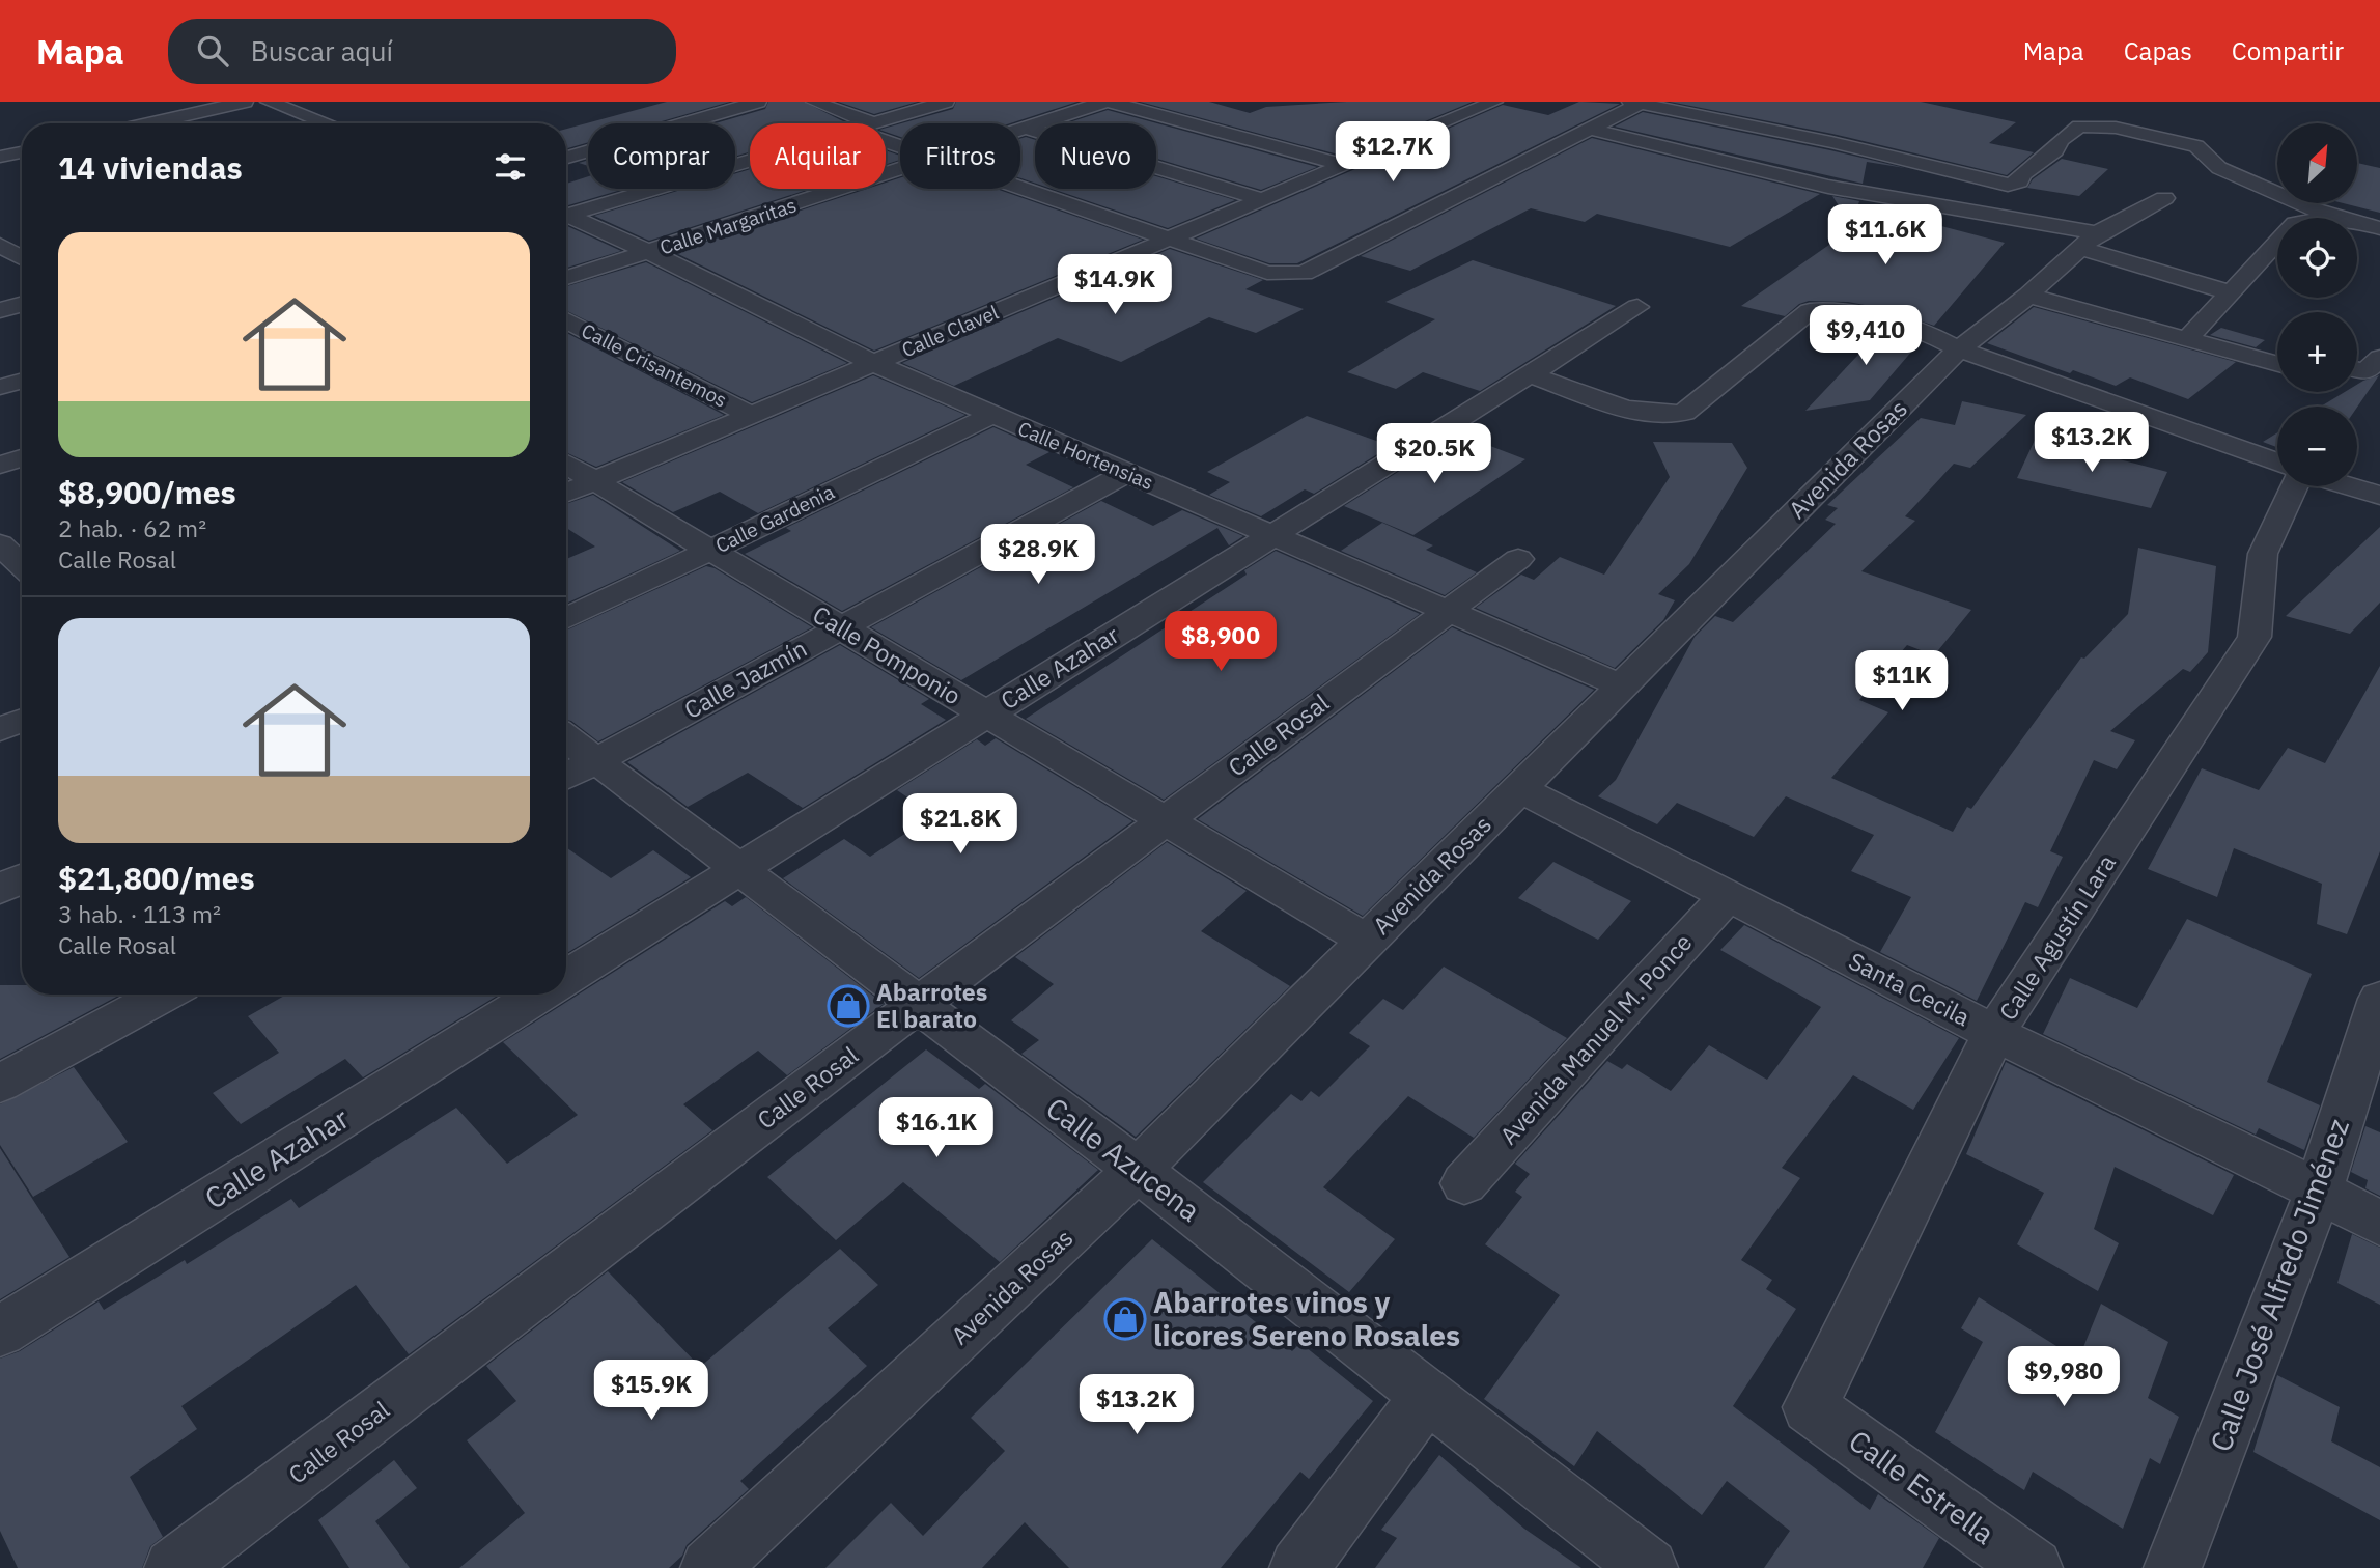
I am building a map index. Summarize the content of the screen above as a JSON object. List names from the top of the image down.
{
  "streets": {
    "street": [
      "Calle Margaritas",
      "Calle Clavel",
      "Calle Crisantemos",
      "Calle Hortensias",
      "Avenida Rosas",
      "Calle Gardenia",
      "Calle Pomponio",
      "Calle Azahar",
      "Calle Jazmín",
      "Calle Rosal",
      "Calle Agustín Lara",
      "Santa Cecila",
      "Avenida Manuel M. Ponce",
      "Calle Azucena",
      "Calle José Alfredo Jiménez",
      "Calle Estrella"
    ]
  },
  "crossings": [
    ["Calle Margaritas", "Calle Hortensias"],
    ["Calle Clavel", "Calle Crisantemos"],
    ["Calle Clavel", "Calle Hortensias"],
    ["Calle Clavel", "Calle Pomponio"],
    ["Calle Hortensias", "Avenida Rosas"],
    ["Calle Hortensias", "Calle Gardenia"],
    ["Calle Hortensias", "Calle Azahar"],
    ["Calle Hortensias", "Calle Jazmín"],
    ["Calle Hortensias", "Calle Rosal"],
    ["Avenida Rosas", "Calle Pomponio"],
    ["Avenida Rosas", "Santa Cecila"],
    ["Avenida Rosas", "Calle Azucena"],
    ["Calle Gardenia", "Calle Pomponio"],
    ["Calle Pomponio", "Calle Azahar"],
    ["Calle Pomponio", "Calle Jazmín"],
    ["Calle Pomponio", "Calle Rosal"],
    ["Calle Azahar", "Calle Azucena"],
    ["Calle Jazmín", "Calle Azucena"],
    ["Calle Rosal", "Calle Azucena"],
    ["Calle Agustín Lara", "Santa Cecila"],
    ["Calle Agustín Lara", "Calle Estrella"],
    ["Santa Cecila", "Avenida Manuel M. Ponce"],
    ["Santa Cecila", "Calle José Alfredo Jiménez"]
  ],
  "places": {
    "shop": ["Abarrotes El barato", "Abarrotes vinos y licores Sereno Rosales"]
  },
  "north": "top right",
  "page": {
    "header": "Mapa",
    "search": "Buscar aquí",
    "nav": ["Mapa", "Capas", "Compartir"],
    "price": [
      "$12.7K",
      "$11.6K",
      "$14.9K",
      "$9,410",
      "$13.2K",
      "$20.5K",
      "$28.9K",
      "$8,900",
      "$11K",
      "$21.8K",
      "$16.1K",
      "$9,980",
      "$15.9K",
      "$13.2K"
    ],
    "map_buttons": ["+", "−"],
    "chip": [
      "Comprar",
      "Alquilar",
      "Filtros",
      "Nuevo"
    ],
    "heading": "14 viviendas",
    "list": [
      {
        "name": "$8,900/mes",
        "note": "2 hab. · 62 m² · Calle Rosal"
      },
      {
        "name": "$21,800/mes",
        "note": "3 hab. · 113 m² · Calle Rosal"
      }
    ]
  }
}
